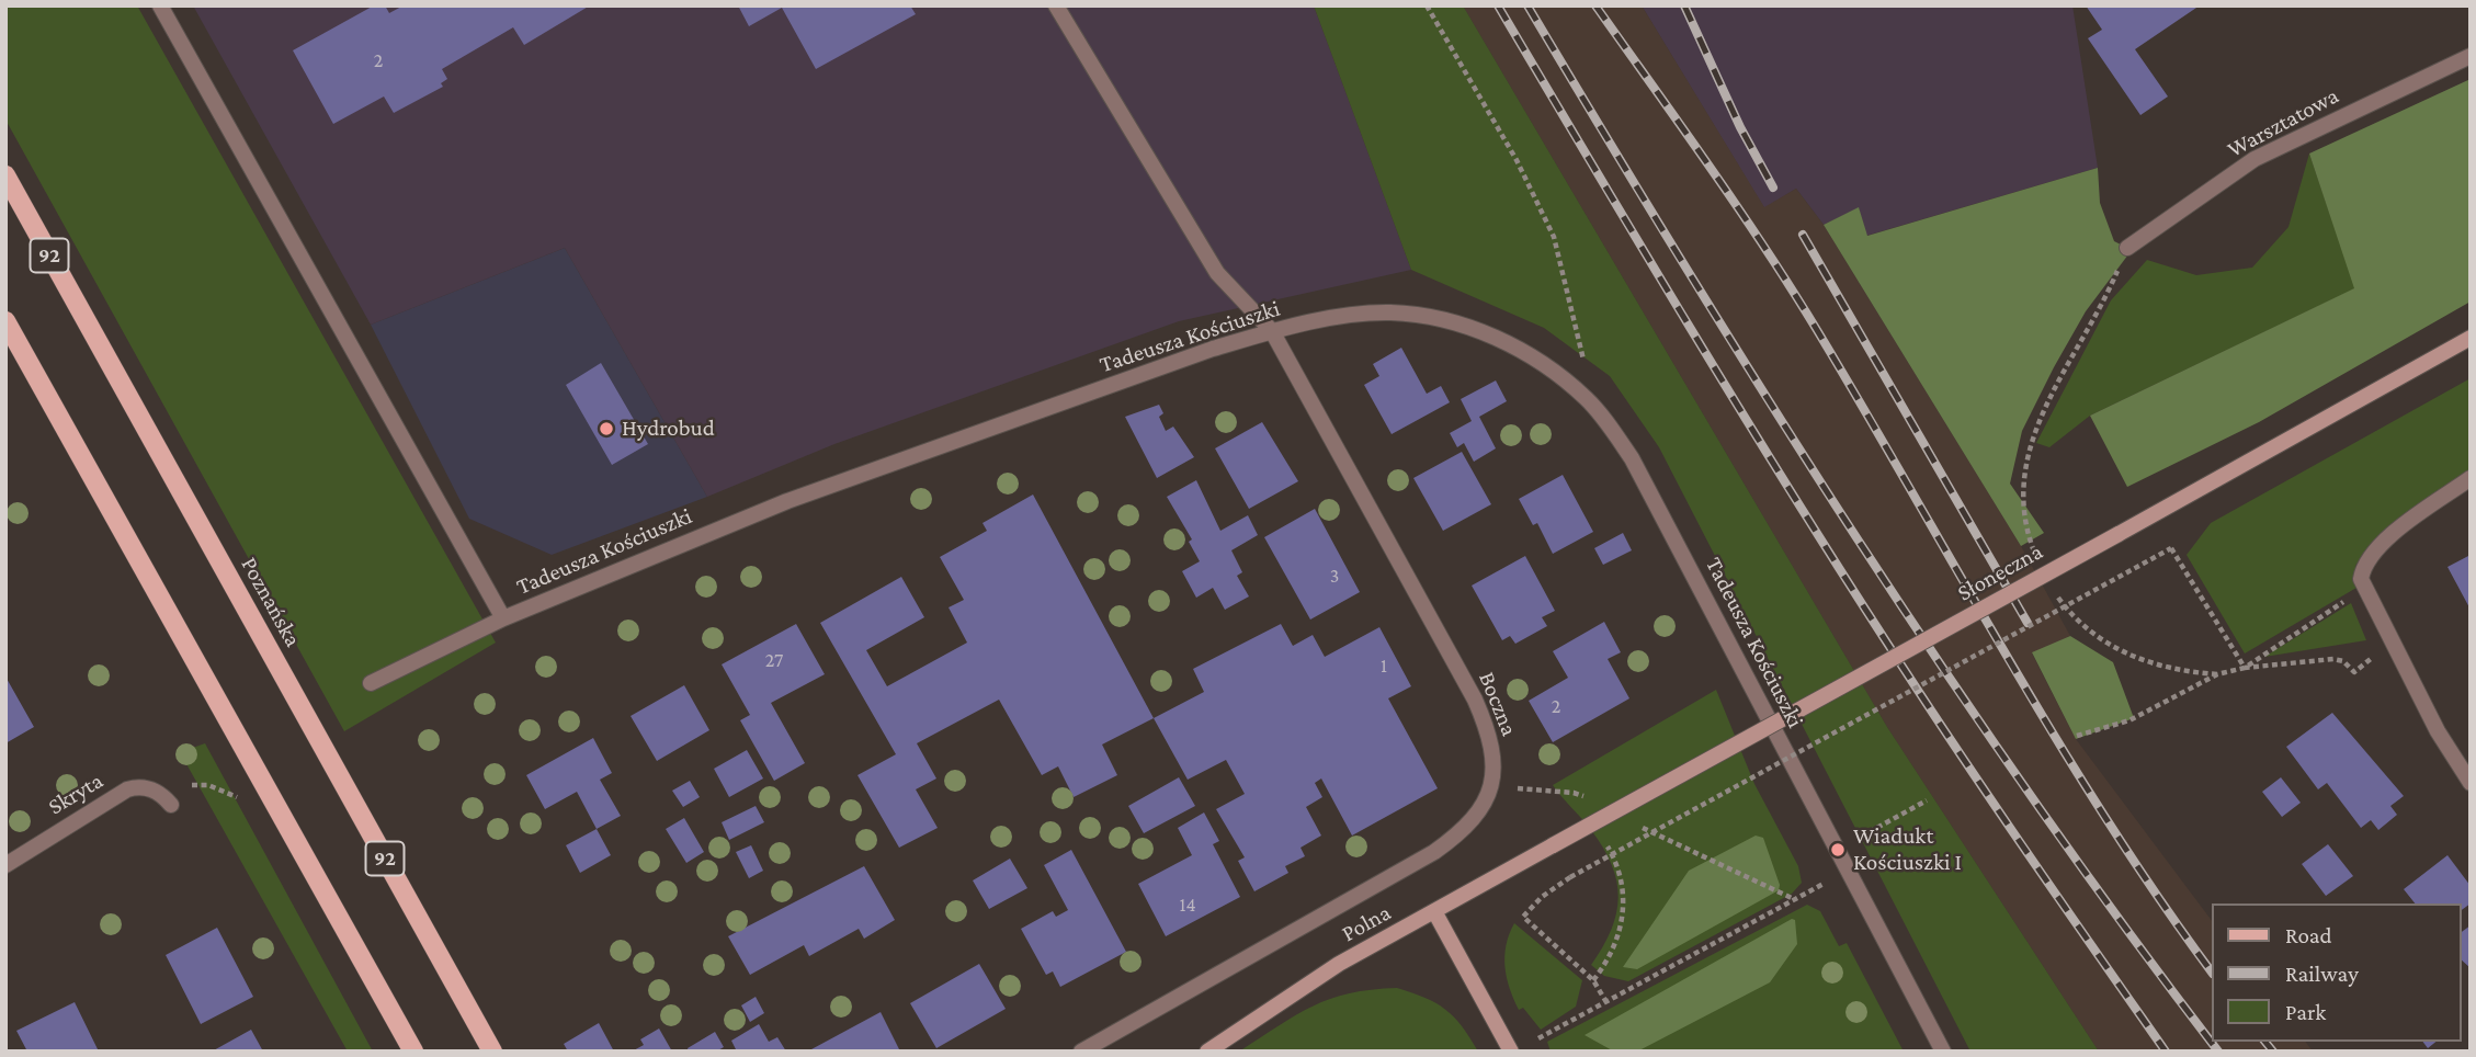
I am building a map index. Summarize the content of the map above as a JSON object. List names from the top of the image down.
{
  "streets": {
    "main road": ["92", "Poznańska"],
    "street": [
      "Warsztatowa",
      "Tadeusza Kościuszki",
      "Słoneczna",
      "Boczna",
      "Skryta",
      "Polna"
    ]
  },
  "crossings": [
    ["Tadeusza Kościuszki", "Boczna"],
    ["Słoneczna", "Polna"]
  ],
  "places": ["Hydrobud", "Wiadukt Kościuszki I"],
  "house_numbers": [
    "2",
    "3",
    "27",
    "1",
    "2",
    "14"
  ],
  "legend": ["Road", "Railway", "Park"]
}
